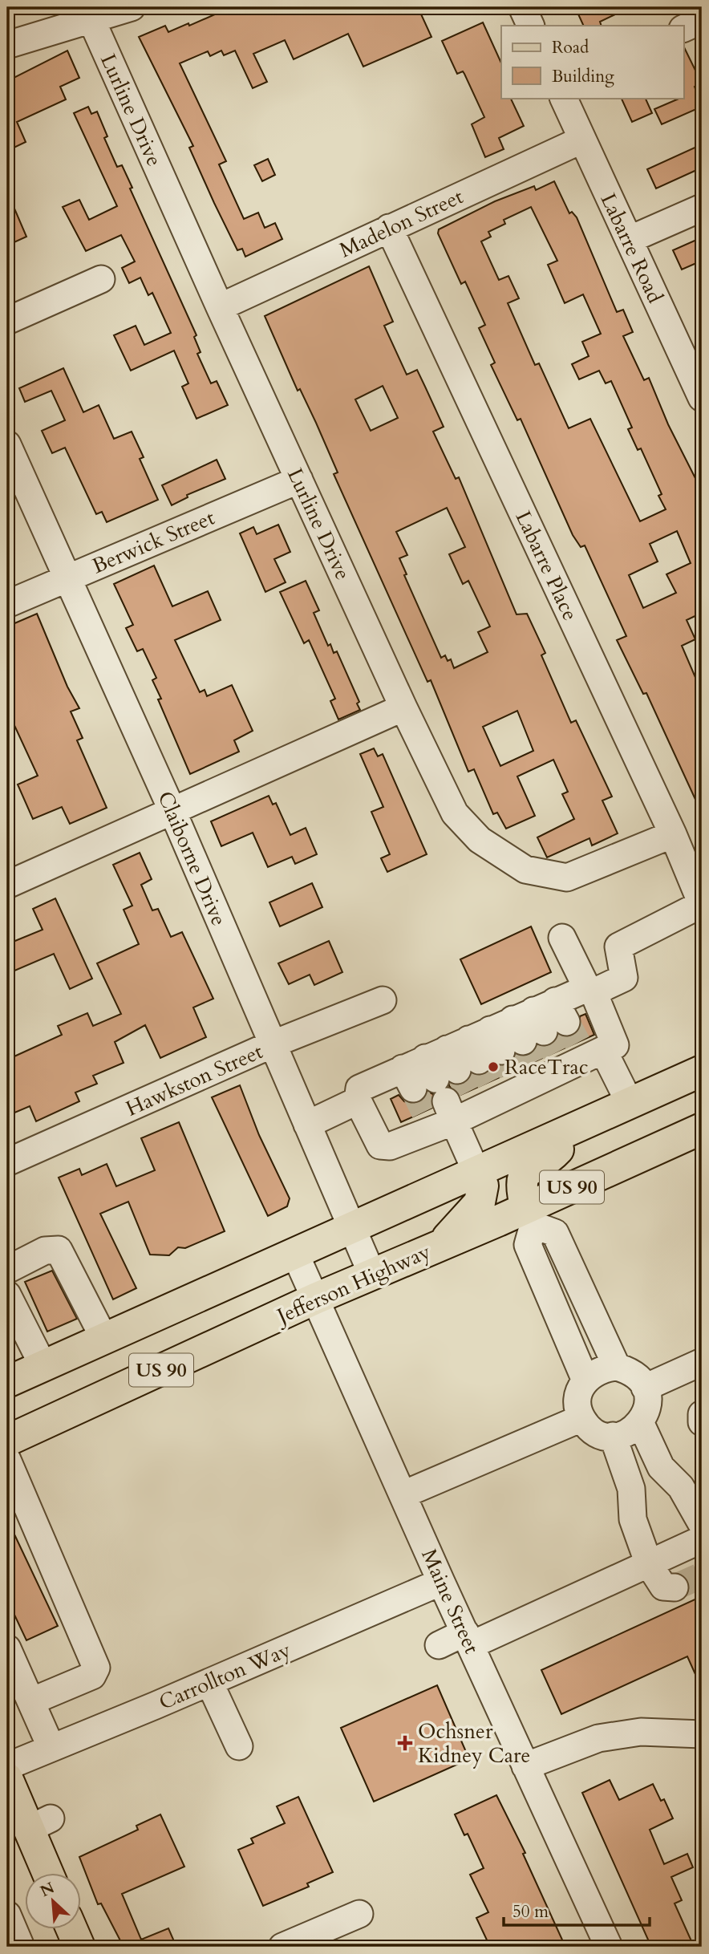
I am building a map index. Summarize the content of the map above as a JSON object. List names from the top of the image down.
{
  "streets": {
    "main road": ["US 90", "Jefferson Highway"],
    "street": [
      "Lurline Drive",
      "Madelon Street",
      "Labarre Road",
      "Berwick Street",
      "Labarre Place",
      "Claiborne Drive",
      "Hawkston Street",
      "Maine Street",
      "Carrollton Way"
    ]
  },
  "crossings": [
    ["Lurline Drive", "Madelon Street"],
    ["Lurline Drive", "Berwick Street"],
    ["Lurline Drive", "Labarre Place"],
    ["Madelon Street", "Labarre Road"],
    ["Madelon Street", "Labarre Place"],
    ["Berwick Street", "Claiborne Drive"],
    ["Claiborne Drive", "Hawkston Street"],
    ["Claiborne Drive", "US 90"],
    ["Claiborne Drive", "Jefferson Highway"],
    ["US 90", "Maine Street"],
    ["Jefferson Highway", "Maine Street"],
    ["Maine Street", "Carrollton Way"]
  ],
  "places": {
    "other": ["RaceTrac"],
    "health": ["Ochsner Kidney Care"]
  },
  "legend": ["Road", "Building"],
  "scale_bar": "50 m",
  "north": "top left"
}
